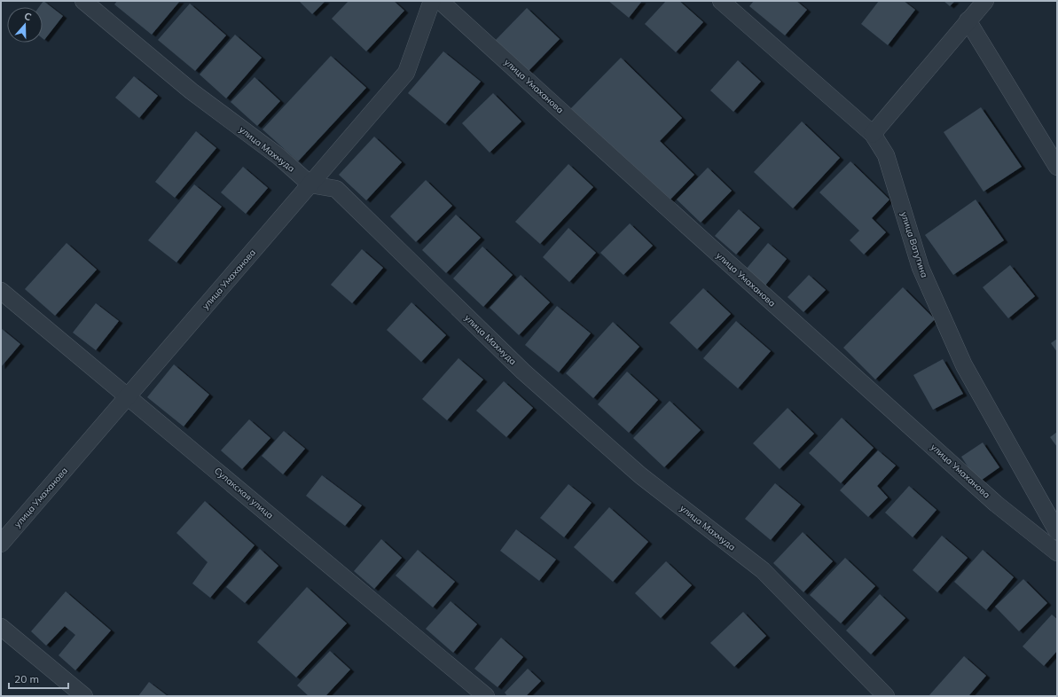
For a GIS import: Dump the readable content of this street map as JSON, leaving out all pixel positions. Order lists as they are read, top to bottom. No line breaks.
{"streets":{"street":["улица Умаханова","улица Махмуда","улица Ватутина","Сулакская улица"]},"crossings":[["улица Умаханова","улица Махмуда"],["улица Умаханова","Сулакская улица"]],"scale_bar":"20 m","north":"top"}
